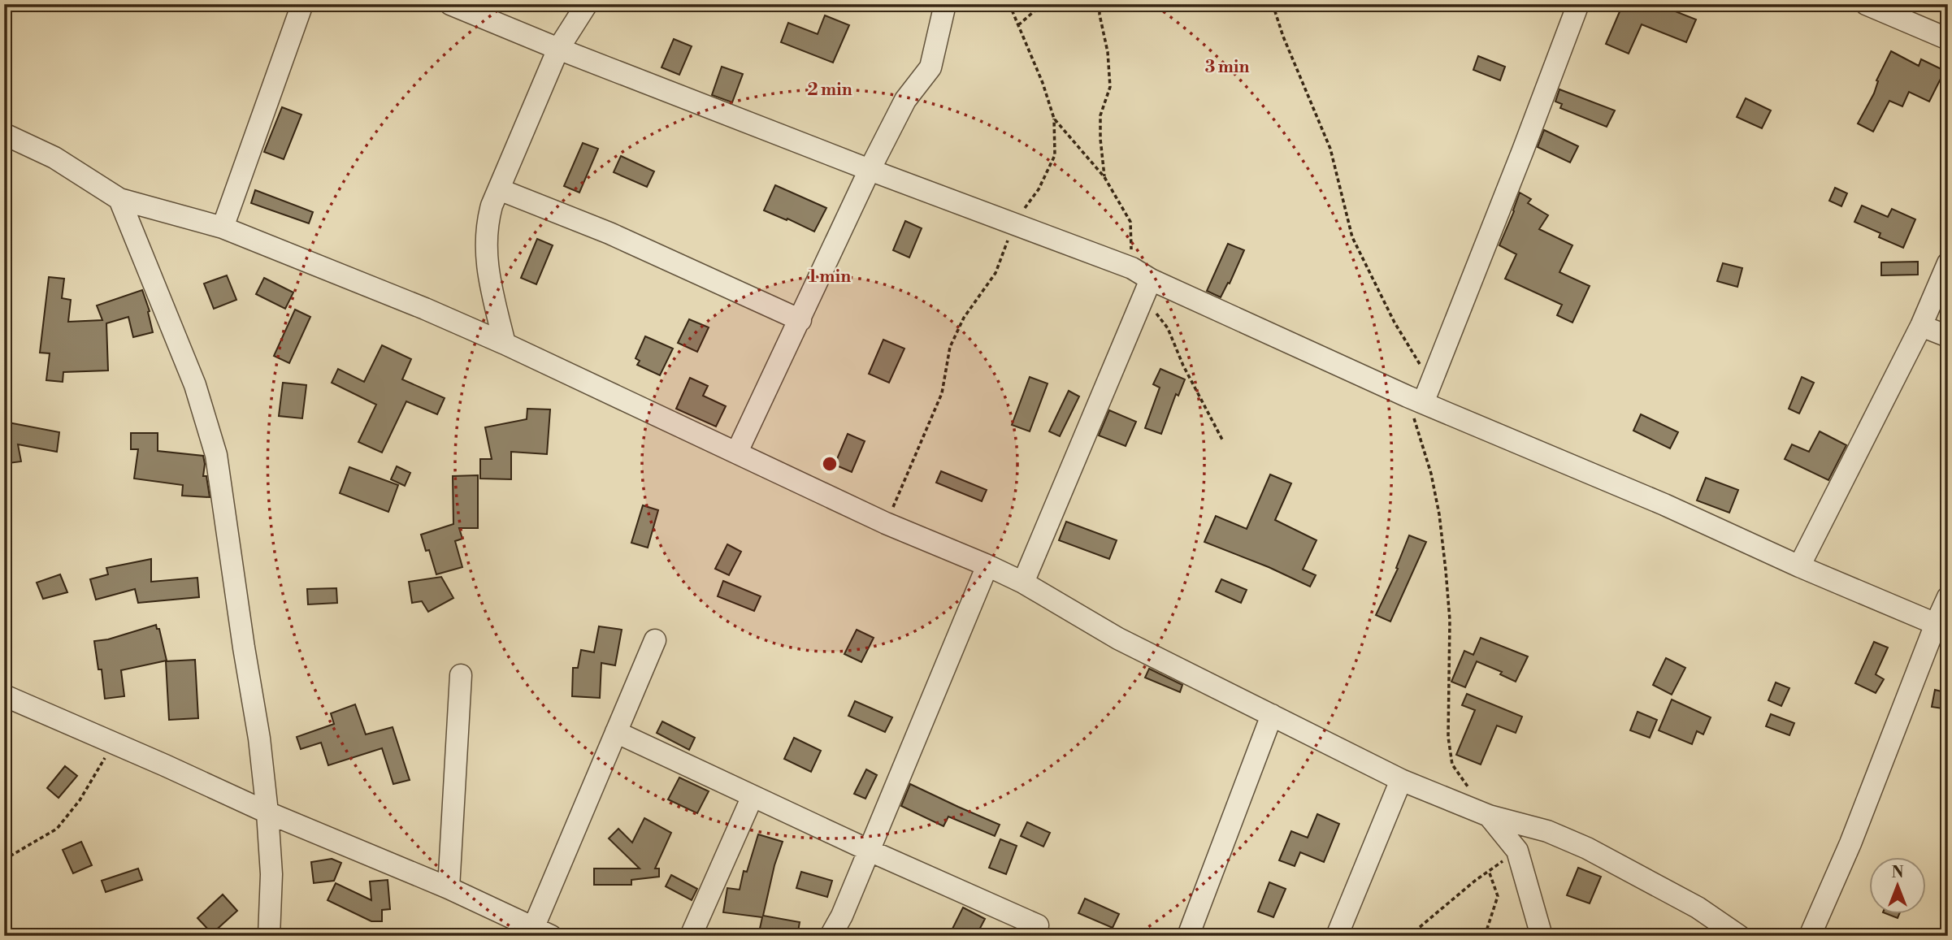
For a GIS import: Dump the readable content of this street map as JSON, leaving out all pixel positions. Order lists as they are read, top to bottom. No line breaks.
{"north":"top","rings":["3 min","2 min","1 min"]}
